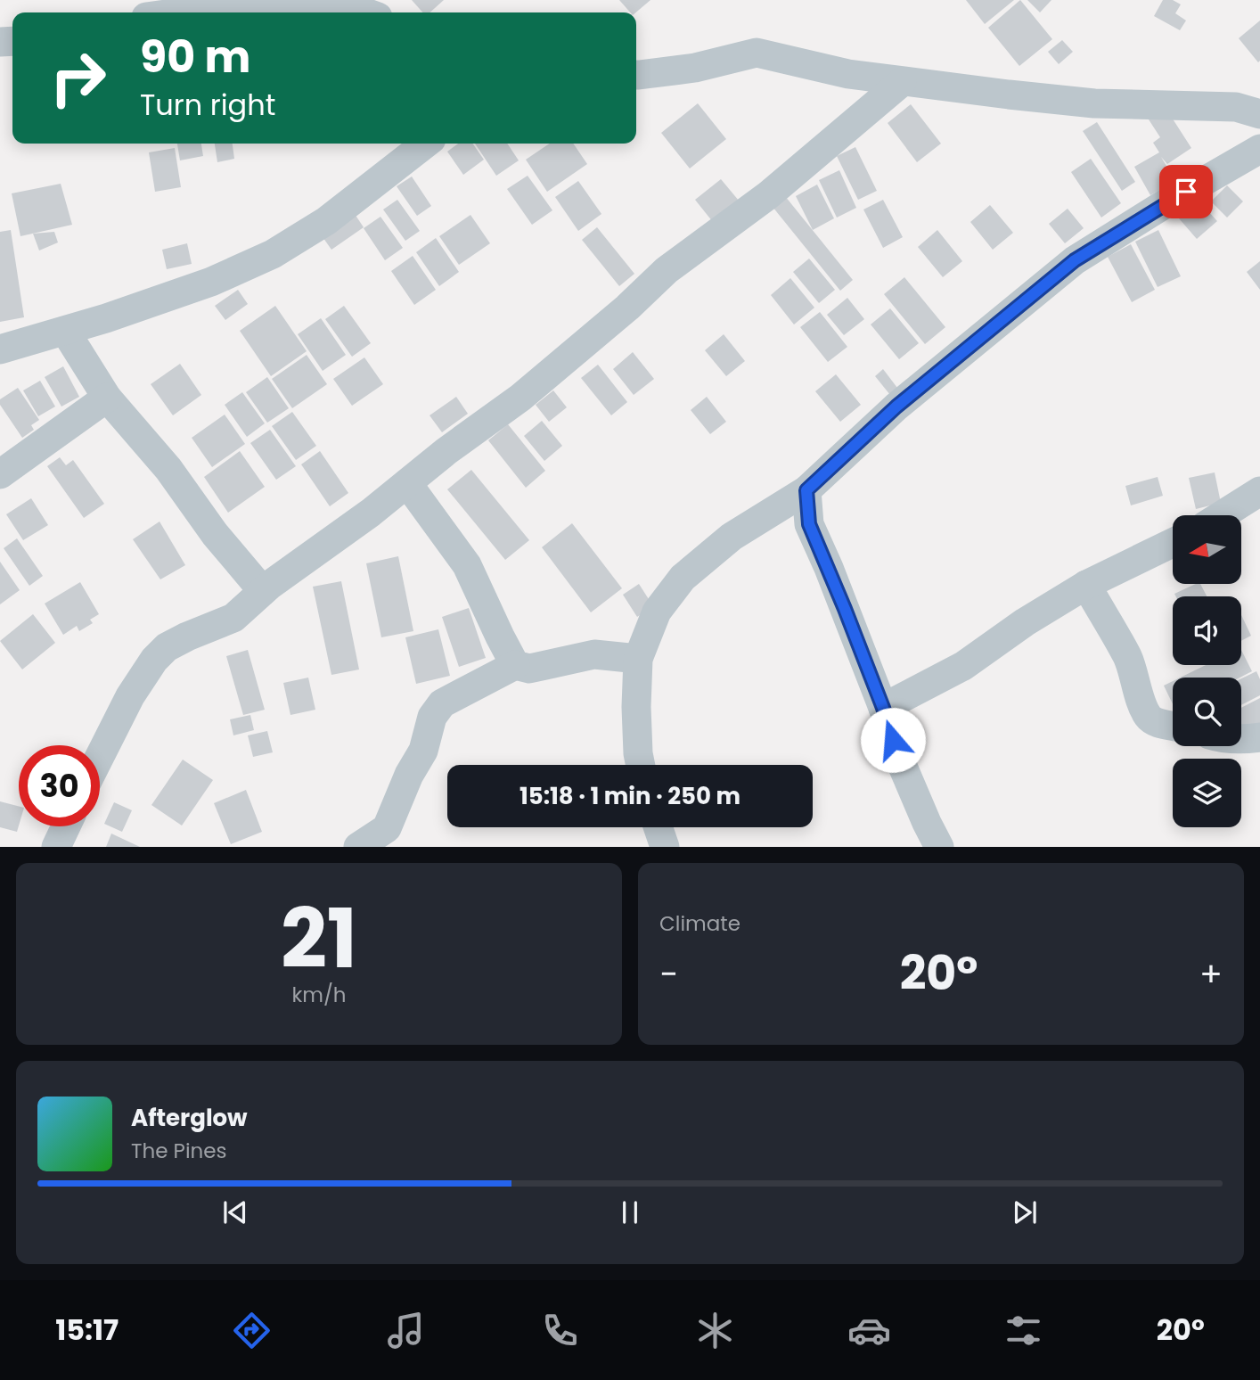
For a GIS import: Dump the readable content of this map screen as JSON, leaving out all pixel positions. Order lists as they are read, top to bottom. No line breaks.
{"north":"left","page":{"turn":["90 m","Turn right"],"limit":"30","trip":"15:18 · 1 min · 250 m","tile":[["21","km/h"],"Climate"],"heat":["−","20°","+"],"song":["Afterglow","The Pines"],"tabs":["15:17","20°"]}}
